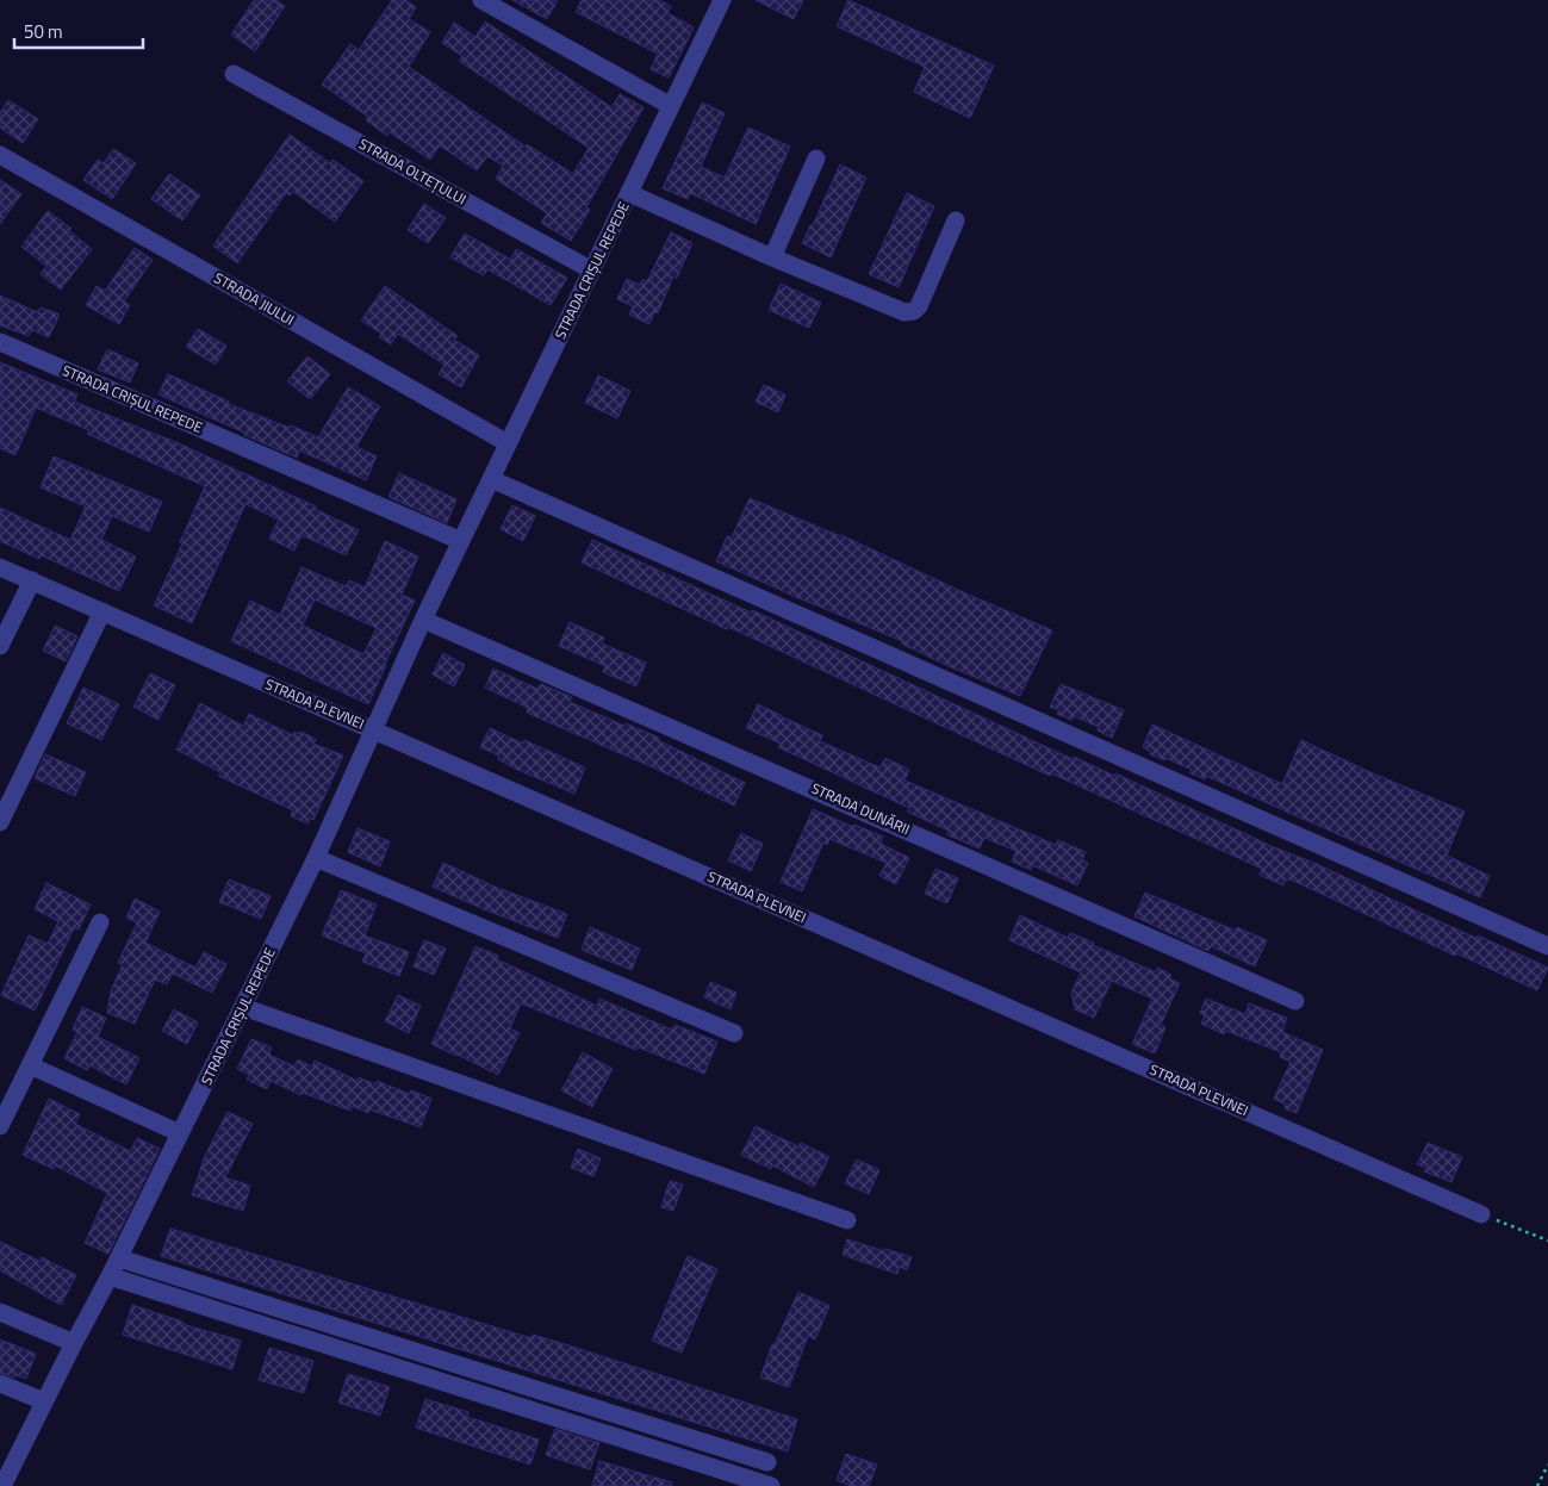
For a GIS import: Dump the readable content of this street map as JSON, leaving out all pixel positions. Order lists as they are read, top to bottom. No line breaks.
{"streets":{"street":["STRADA OLTEȚULUI","STRADA CRIȘUL REPEDE","STRADA JIULUI","STRADA PLEVNEI","STRADA DUNĂRII"]},"crossings":[["STRADA OLTEȚULUI","STRADA CRIȘUL REPEDE"],["STRADA CRIȘUL REPEDE","STRADA JIULUI"],["STRADA CRIȘUL REPEDE","STRADA PLEVNEI"],["STRADA CRIȘUL REPEDE","STRADA DUNĂRII"]],"scale_bar":"50 m"}
